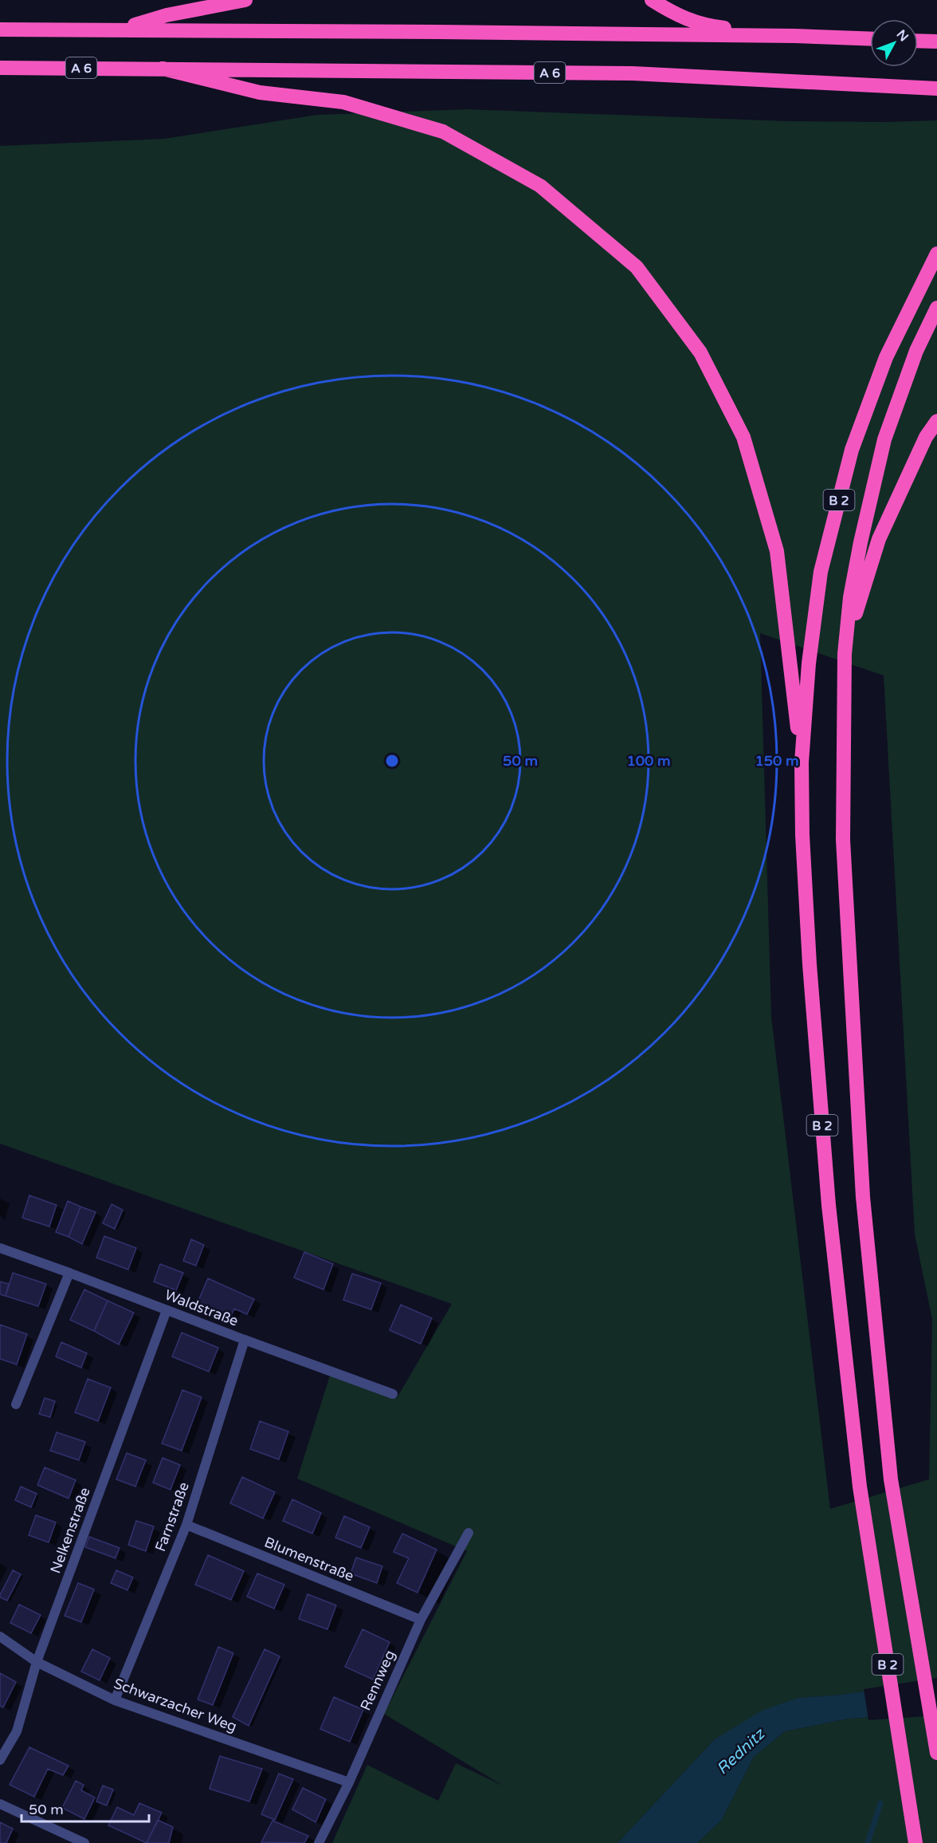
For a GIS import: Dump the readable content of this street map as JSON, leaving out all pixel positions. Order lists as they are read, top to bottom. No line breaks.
{"streets":{"highway":["A 6","B 2"],"street":["Waldstraße","Farnstraße","Nelkenstraße","Blumenstraße","Rennweg","Schwarzacher Weg"]},"crossings":[["Waldstraße","Farnstraße"],["Waldstraße","Nelkenstraße"],["Farnstraße","Blumenstraße"],["Farnstraße","Schwarzacher Weg"],["Nelkenstraße","Schwarzacher Weg"],["Blumenstraße","Rennweg"],["Rennweg","Schwarzacher Weg"]],"water":["Rednitz"],"scale_bar":"50 m","north":"top right","rings":["50 m","100 m","150 m"]}
